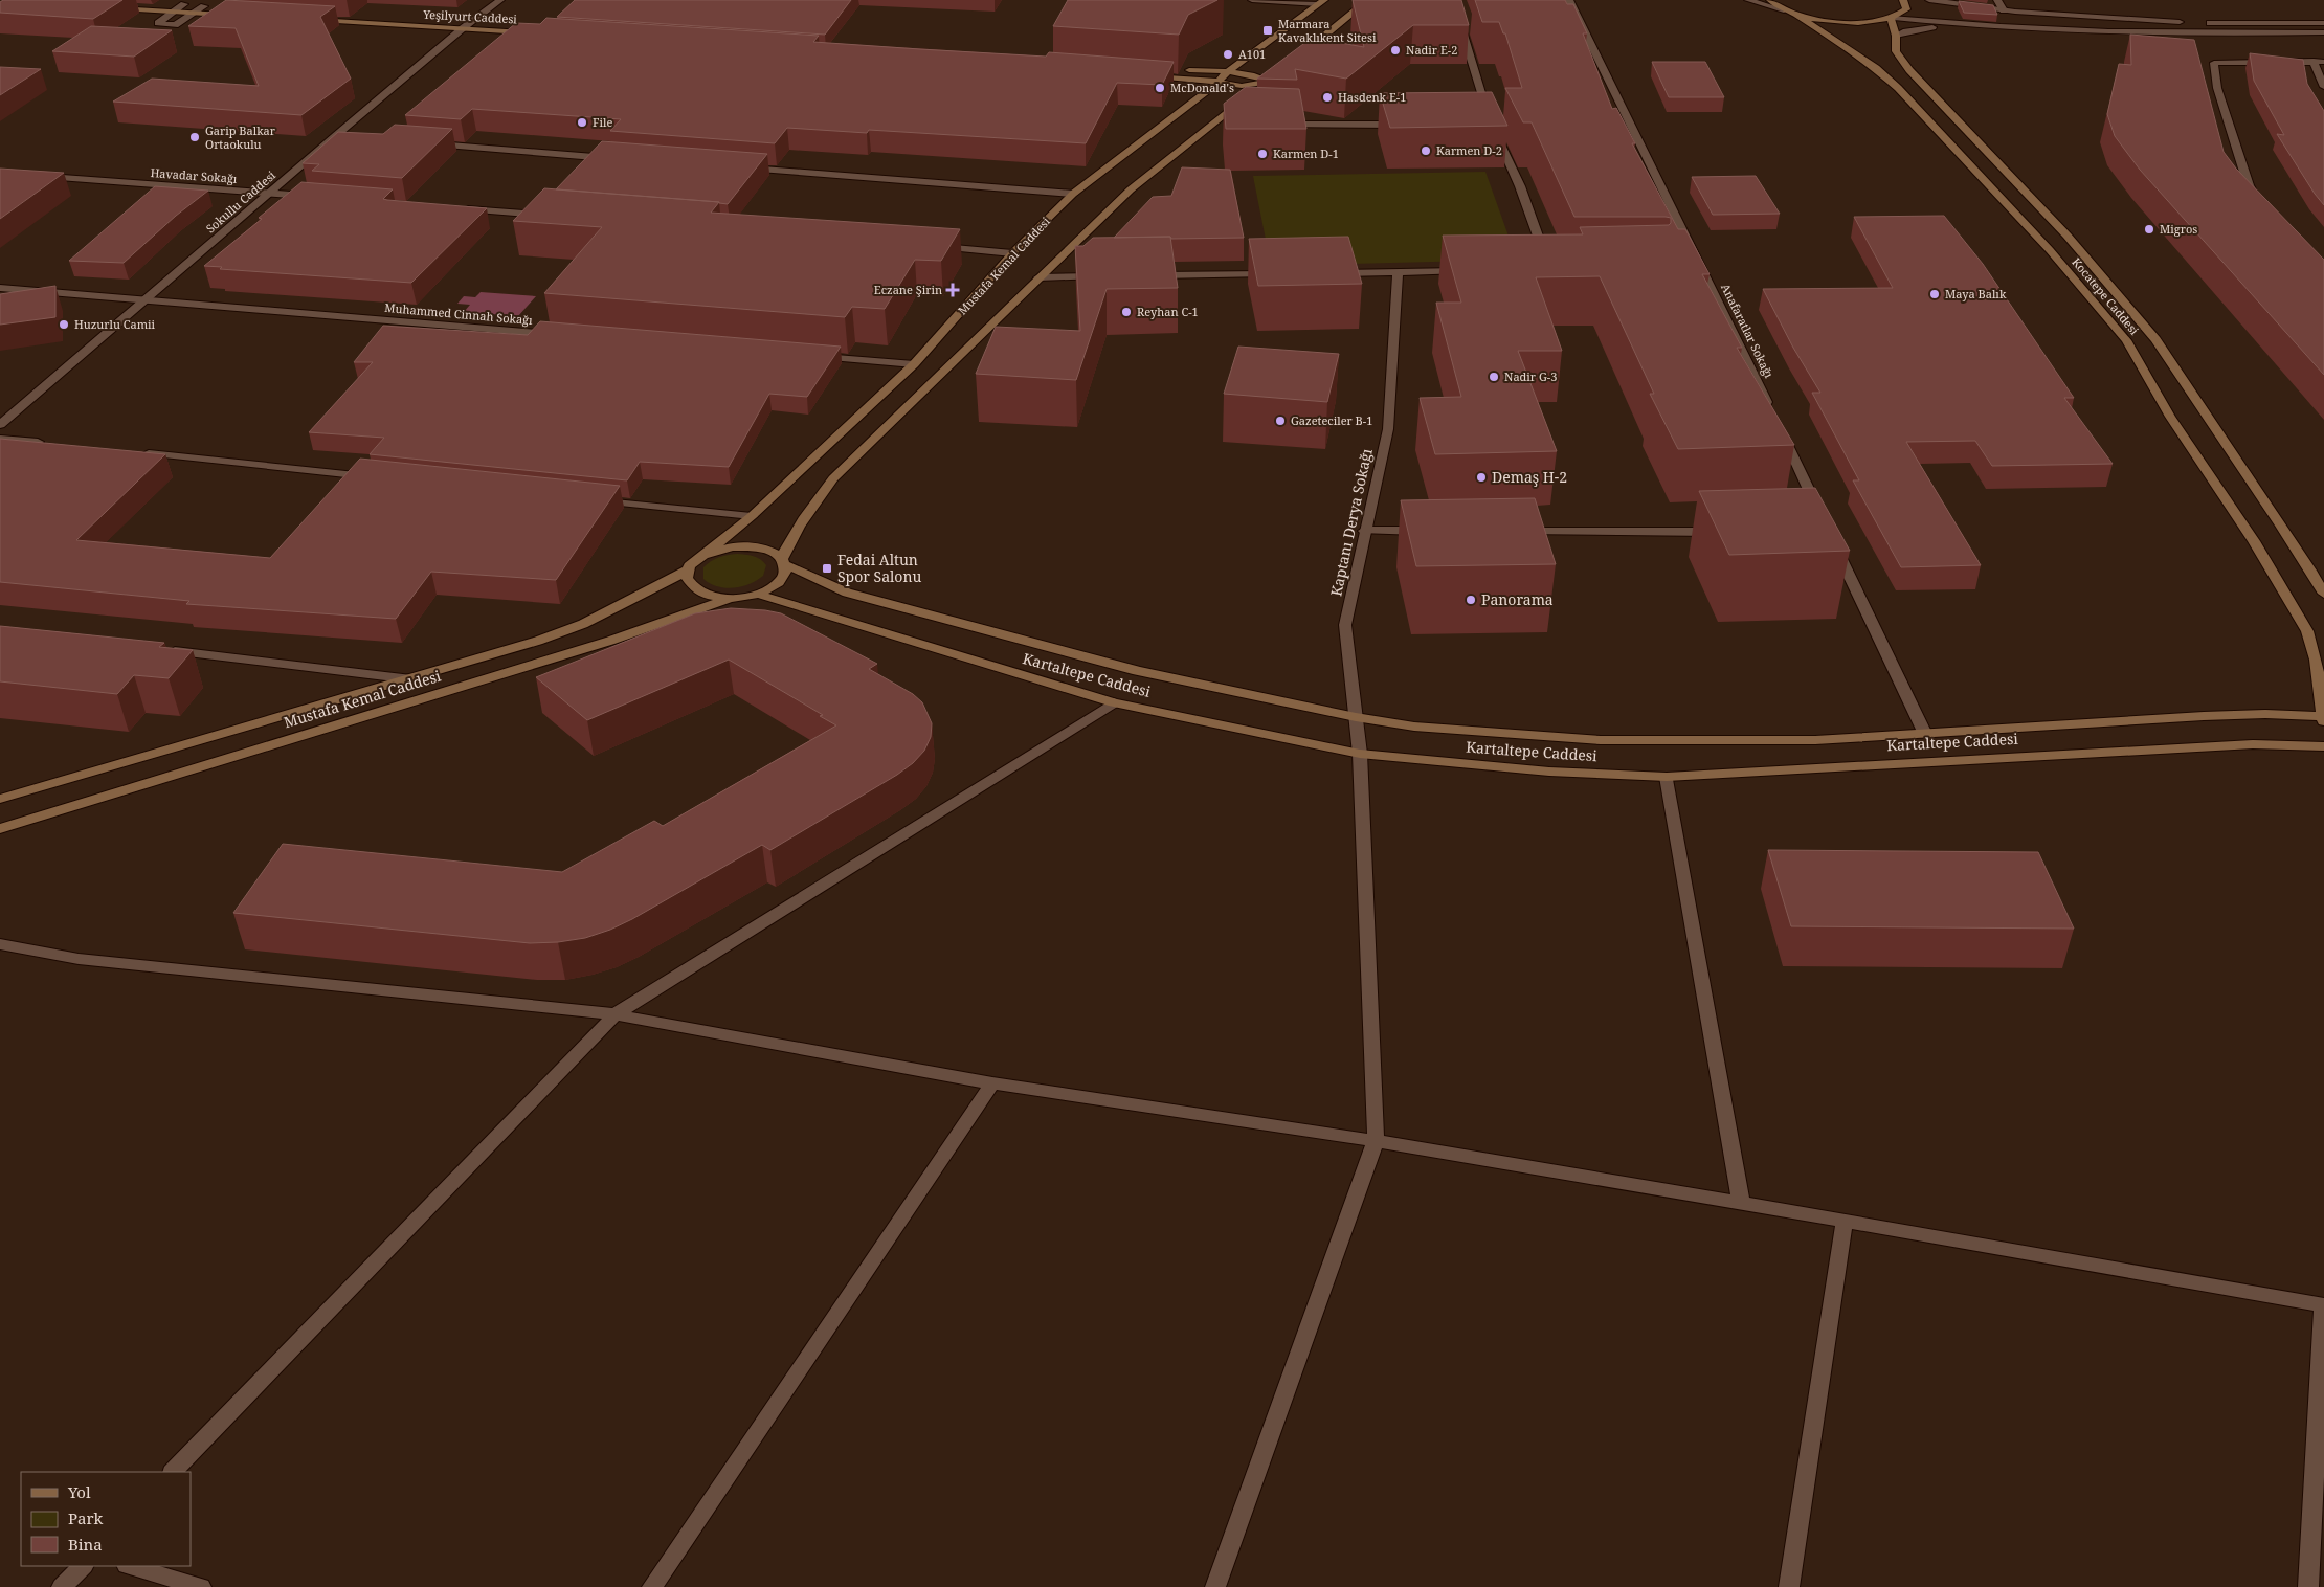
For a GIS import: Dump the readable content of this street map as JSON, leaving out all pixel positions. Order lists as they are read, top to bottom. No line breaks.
{"streets":{"main road":["Yeşilyurt Caddesi","Mustafa Kemal Caddesi","Kocatepe Caddesi","Kartaltepe Caddesi"],"street":["Havadar Sokağı","Sokullu Caddesi","Muhammed Cinnah Sokağı","Anafaratlar Sokağı","Kaptanı Derya Sokağı"]},"crossings":[["Yeşilyurt Caddesi","Sokullu Caddesi"],["Havadar Sokağı","Sokullu Caddesi"],["Sokullu Caddesi","Muhammed Cinnah Sokağı"],["Kocatepe Caddesi","Kartaltepe Caddesi"],["Kaptanı Derya Sokağı","Kartaltepe Caddesi"]],"places":{"transit":["Marmara Kavaklıkent Sitesi","Fedai Altun Spor Salonu"],"other":["Nadir E-2","A101","McDonald's","Hasdenk E-1","File","Garip Balkar Ortaokulu","Karmen D-2","Karmen D-1","Migros","Maya Balık","Reyhan C-1","Huzurlu Camii","Nadir G-3","Gazeteciler B-1","Demaş H-2","Panorama"],"health":["Eczane Şirin"]},"legend":["Yol","Park","Bina"]}
